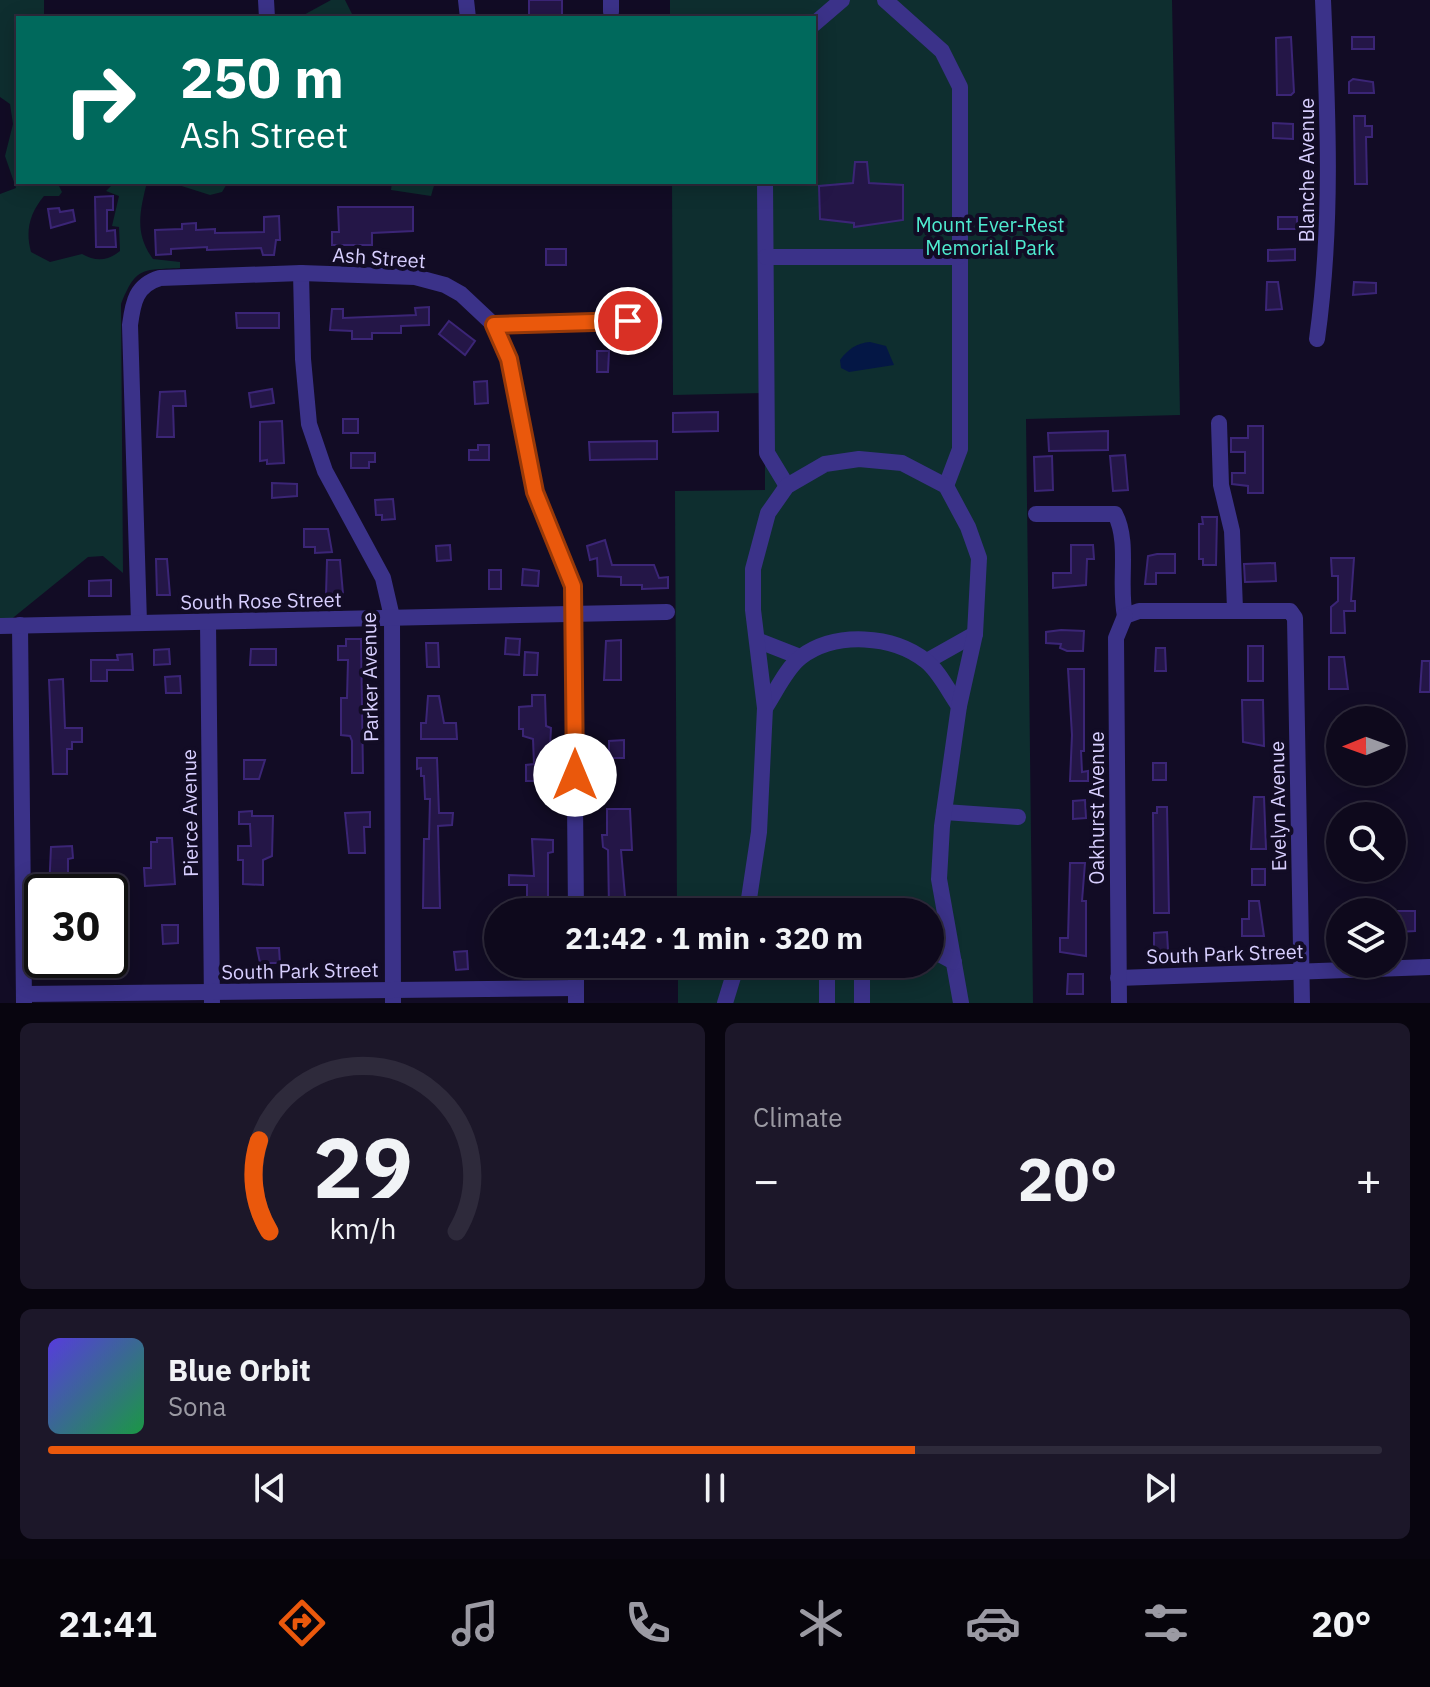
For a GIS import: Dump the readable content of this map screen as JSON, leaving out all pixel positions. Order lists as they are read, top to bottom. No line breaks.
{"streets":{"street":["Blanche Avenue","Ash Street","South Rose Street","Parker Avenue","Evelyn Avenue","Oakhurst Avenue","Pierce Avenue","South Park Street"]},"crossings":[["Ash Street","South Rose Street"],["Ash Street","Parker Avenue"],["South Rose Street","Parker Avenue"],["South Rose Street","Pierce Avenue"],["Parker Avenue","South Park Street"],["Evelyn Avenue","South Park Street"],["Oakhurst Avenue","South Park Street"],["Pierce Avenue","South Park Street"]],"parks":["Mount Ever-Rest Memorial Park"],"north":"left","page":{"turn":["250 m","Ash Street"],"limit":"30","trip":"21:42 · 1 min · 320 m","tile":"Climate","heat":["−","20°","+"],"song":["Blue Orbit","Sona"],"tabs":["21:41","20°"],"gauge":["29","km/h"]}}
